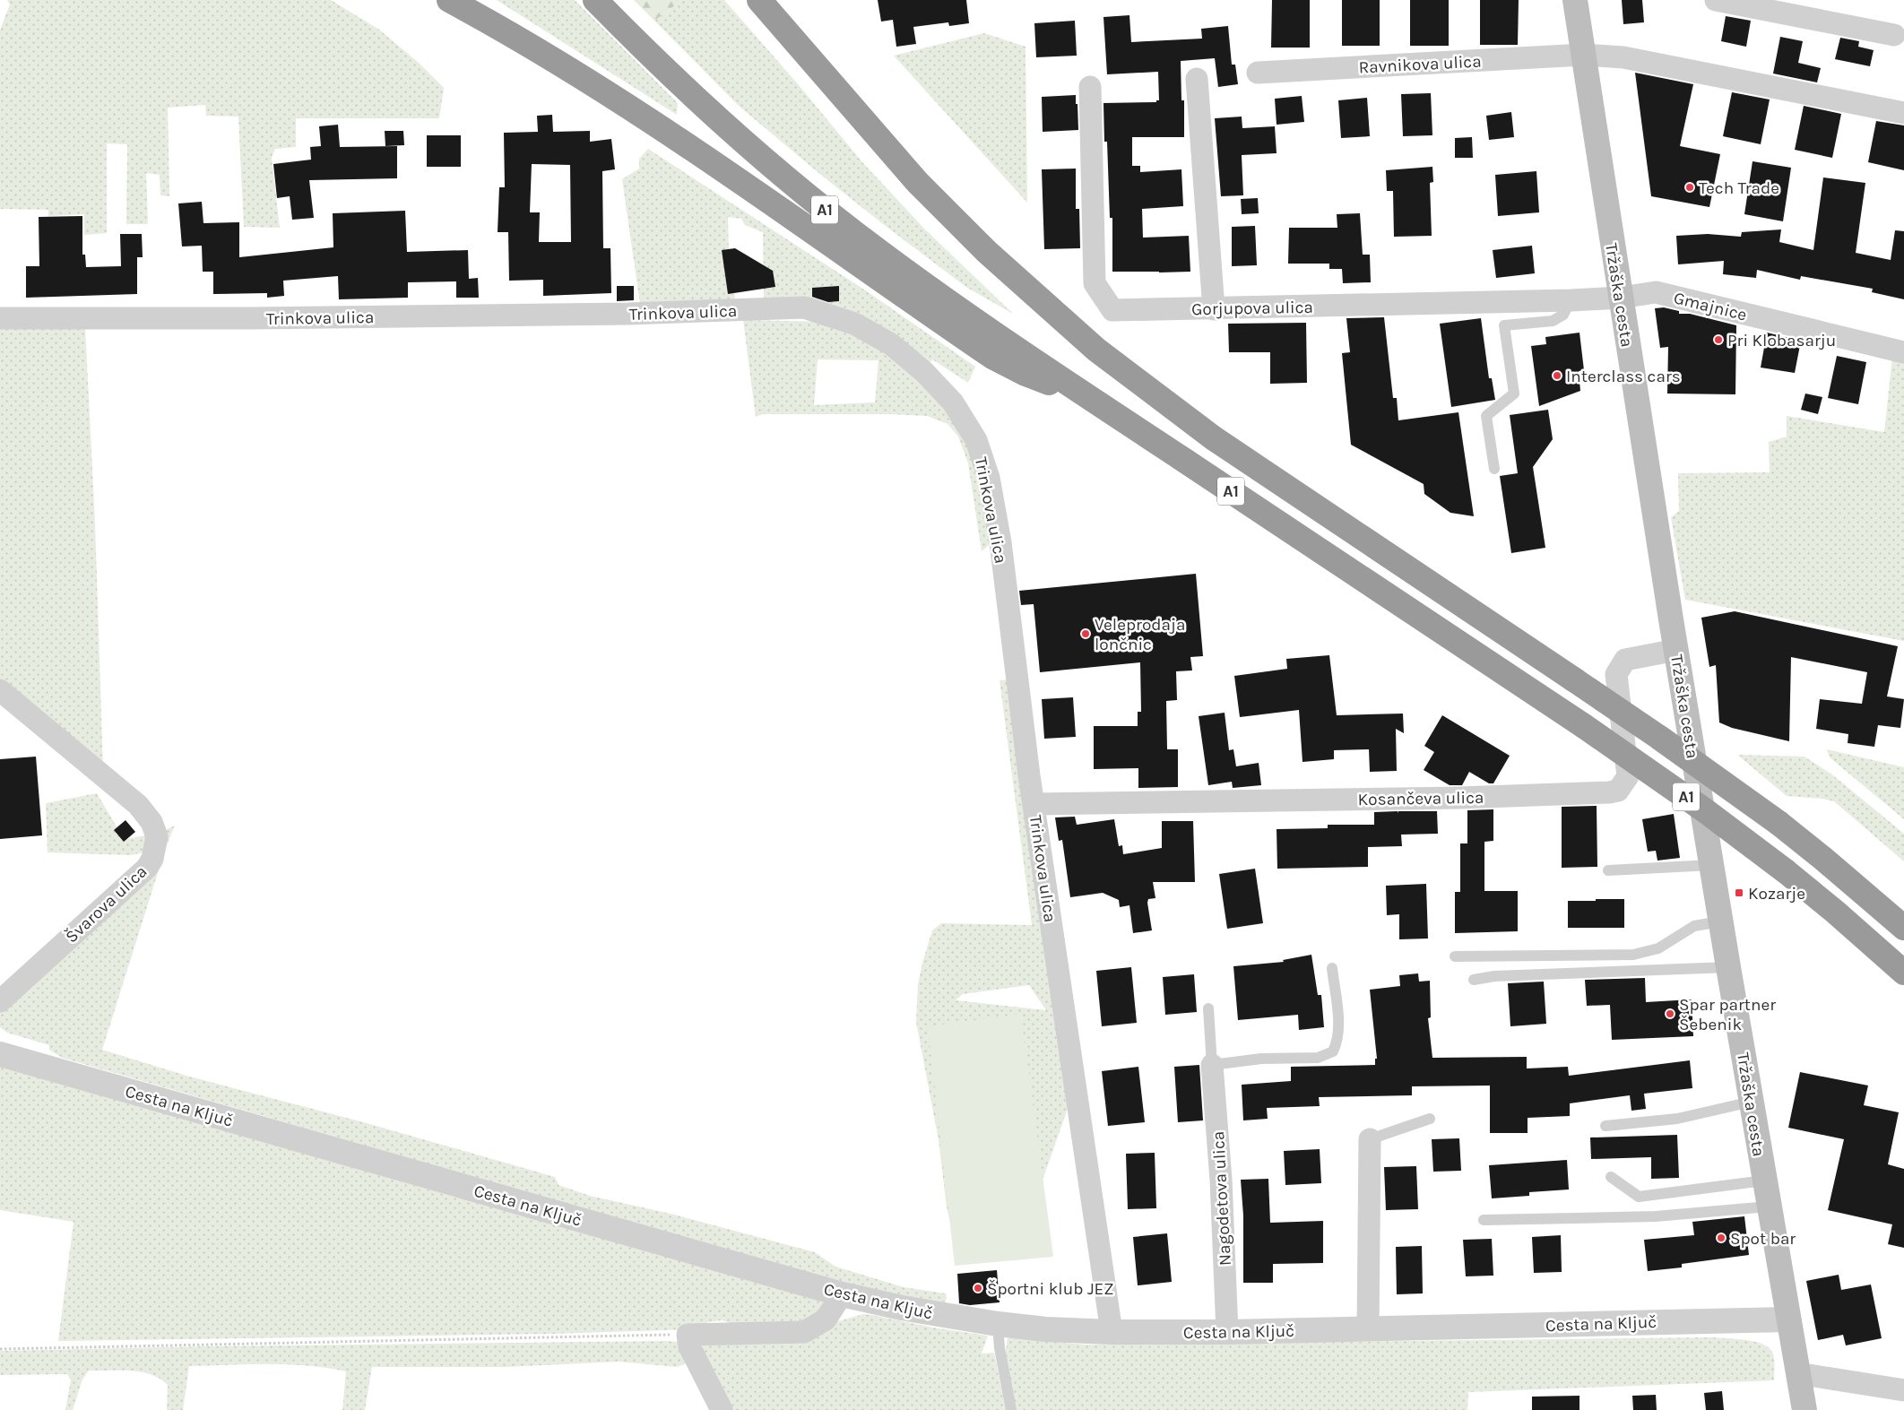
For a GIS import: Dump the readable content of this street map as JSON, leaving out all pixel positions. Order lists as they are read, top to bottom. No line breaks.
{"streets":{"highway":["A1"],"main road":["Tržaška cesta"],"street":["Ravnikova ulica","Gmajnice","Gorjupova ulica","Trinkova ulica","Kosančeva ulica","Švarova ulica","Cesta na Ključ","Nagodetova ulica"]},"crossings":[["Ravnikova ulica","Tržaška cesta"],["Tržaška cesta","Gmajnice"],["Tržaška cesta","Gorjupova ulica"],["Tržaška cesta","Kosančeva ulica"],["Tržaška cesta","Cesta na Ključ"],["Gmajnice","Gorjupova ulica"],["Trinkova ulica","Kosančeva ulica"],["Trinkova ulica","Cesta na Ključ"],["Cesta na Ključ","Nagodetova ulica"]],"places":{"other":["Tech Trade","Pri Klobasarju","Interclass cars","Veleprodaja lončnic","Spar partner Šebenik","Spot bar","Športni klub JEZ"],"transit":["Kozarje"]}}
